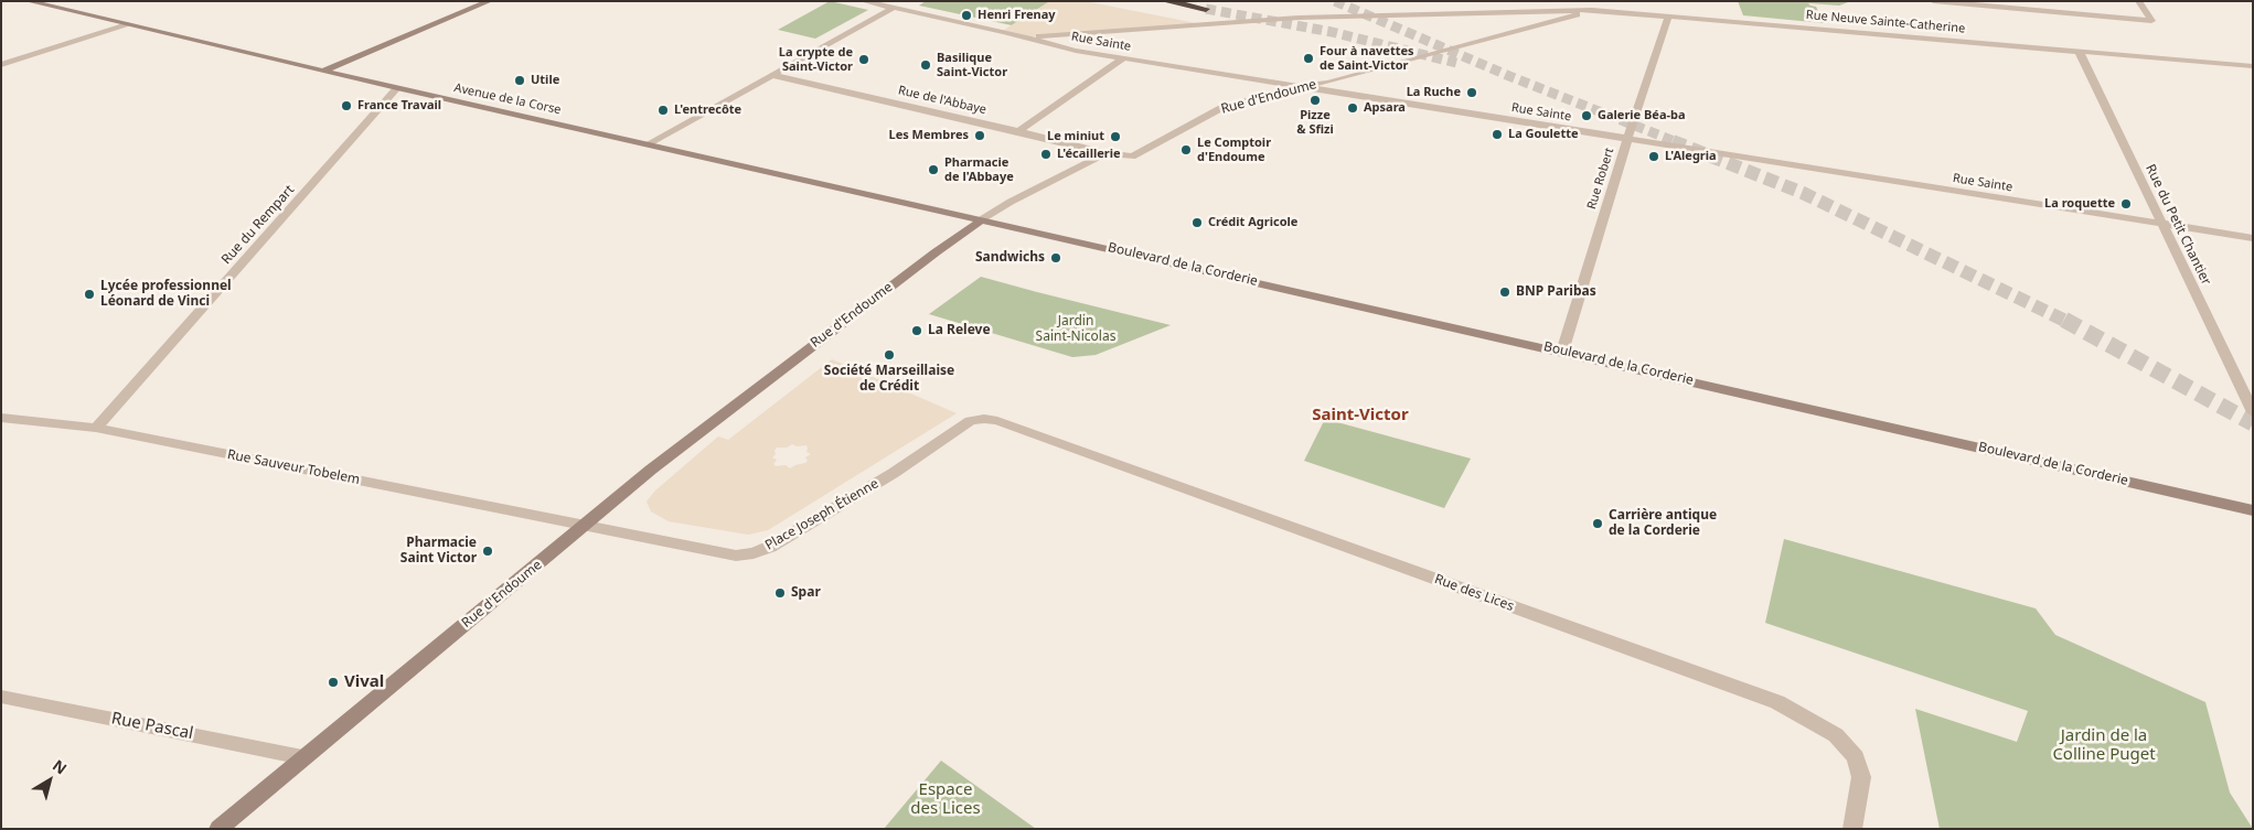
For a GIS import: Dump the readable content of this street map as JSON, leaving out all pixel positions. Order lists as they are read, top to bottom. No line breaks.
{"streets":{"main road":["Rue d'Endoume","Avenue de la Corse","Boulevard de la Corderie"],"street":["Rue Neuve Sainte-Catherine","Rue Sainte","Rue de l'Abbaye","Rue Robert","Rue du Rempart","Rue du Petit Chantier","Rue Sauveur Tobelem","Place Joseph Étienne","Rue des Lices","Rue Pascal"]},"crossings":[["Rue Neuve Sainte-Catherine","Rue Sainte"],["Rue Neuve Sainte-Catherine","Rue d'Endoume"],["Rue Neuve Sainte-Catherine","Rue Robert"],["Rue Neuve Sainte-Catherine","Rue du Petit Chantier"],["Rue Sainte","Rue d'Endoume"],["Rue Sainte","Rue Robert"],["Rue Sainte","Rue du Petit Chantier"],["Rue d'Endoume","Avenue de la Corse"],["Rue d'Endoume","Rue de l'Abbaye"],["Rue d'Endoume","Boulevard de la Corderie"],["Rue d'Endoume","Rue Sauveur Tobelem"],["Rue d'Endoume","Place Joseph Étienne"],["Rue d'Endoume","Rue Pascal"],["Avenue de la Corse","Rue du Rempart"],["Avenue de la Corse","Boulevard de la Corderie"],["Rue Robert","Boulevard de la Corderie"],["Rue du Rempart","Rue Sauveur Tobelem"],["Rue Sauveur Tobelem","Place Joseph Étienne"],["Place Joseph Étienne","Rue des Lices"]],"districts":["Saint-Victor"],"parks":["Jardin Saint-Nicolas","Jardin de la Colline Puget","Espace des Lices"],"places":["Henri Frenay","Four à navettes de Saint-Victor","La crypte de Saint-Victor","Basilique Saint-Victor","Utile","La Ruche","Pizze & Sfizi","France Travail","Apsara","L'entrecôte","Galerie Béa-ba","La Goulette","Les Membres","Le miniut","Le Comptoir d'Endoume","L'écaillerie","L'Alegria","Pharmacie de l'Abbaye","La roquette","Crédit Agricole","Sandwichs","BNP Paribas","Lycée professionnel Léonard de Vinci","La Releve","Société Marseillaise de Crédit","Carrière antique de la Corderie","Pharmacie Saint Victor","Spar","Vival"],"north":"top right"}
